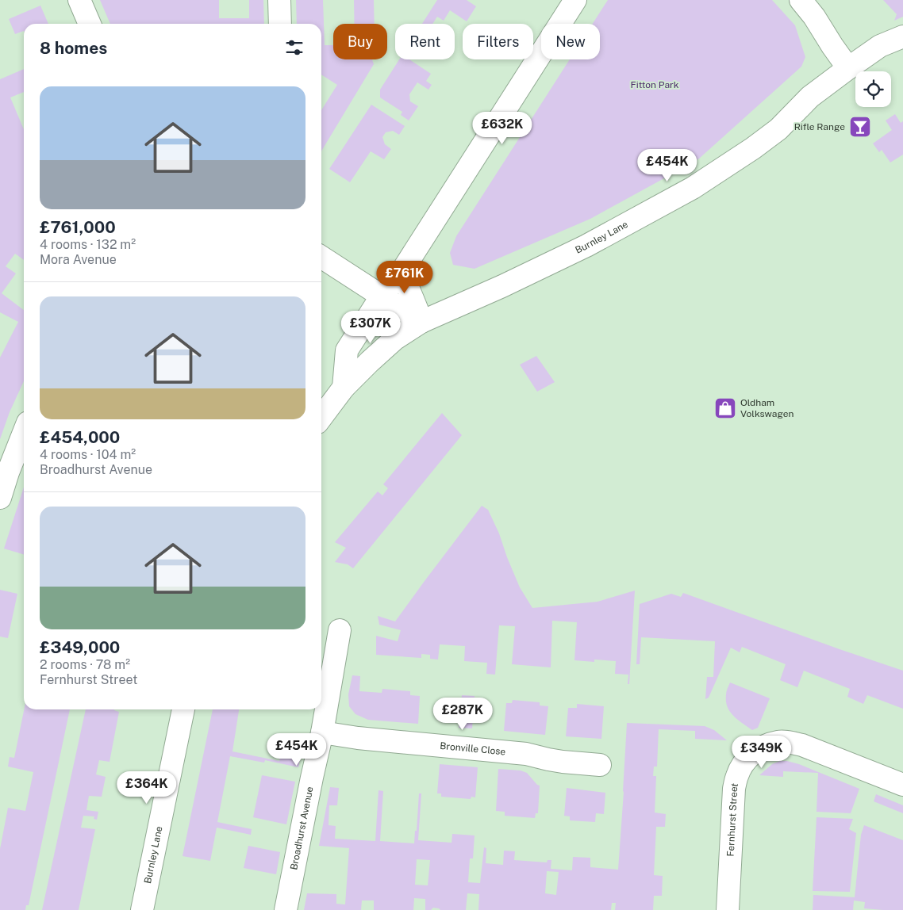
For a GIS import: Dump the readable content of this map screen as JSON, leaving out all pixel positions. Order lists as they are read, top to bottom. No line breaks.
{"streets":{"street":["Burnley Lane","Bronville Close","Fernhurst Street","Broadhurst Avenue"]},"crossings":[["Bronville Close","Broadhurst Avenue"]],"parks":["Fitton Park"],"places":{"bar":["Rifle Range"],"shop":["Oldham Volkswagen"]},"page":{"chip":["Buy","Rent","Filters","New"],"heading":"8 homes","list":[{"name":"£761,000","note":"4 rooms · 132 m² · Mora Avenue"},{"name":"£454,000","note":"4 rooms · 104 m² · Broadhurst Avenue"},{"name":"£349,000","note":"2 rooms · 78 m² · Fernhurst Street"}],"price":["£632K","£454K","£761K","£307K","£287K","£454K","£349K","£364K"]}}
